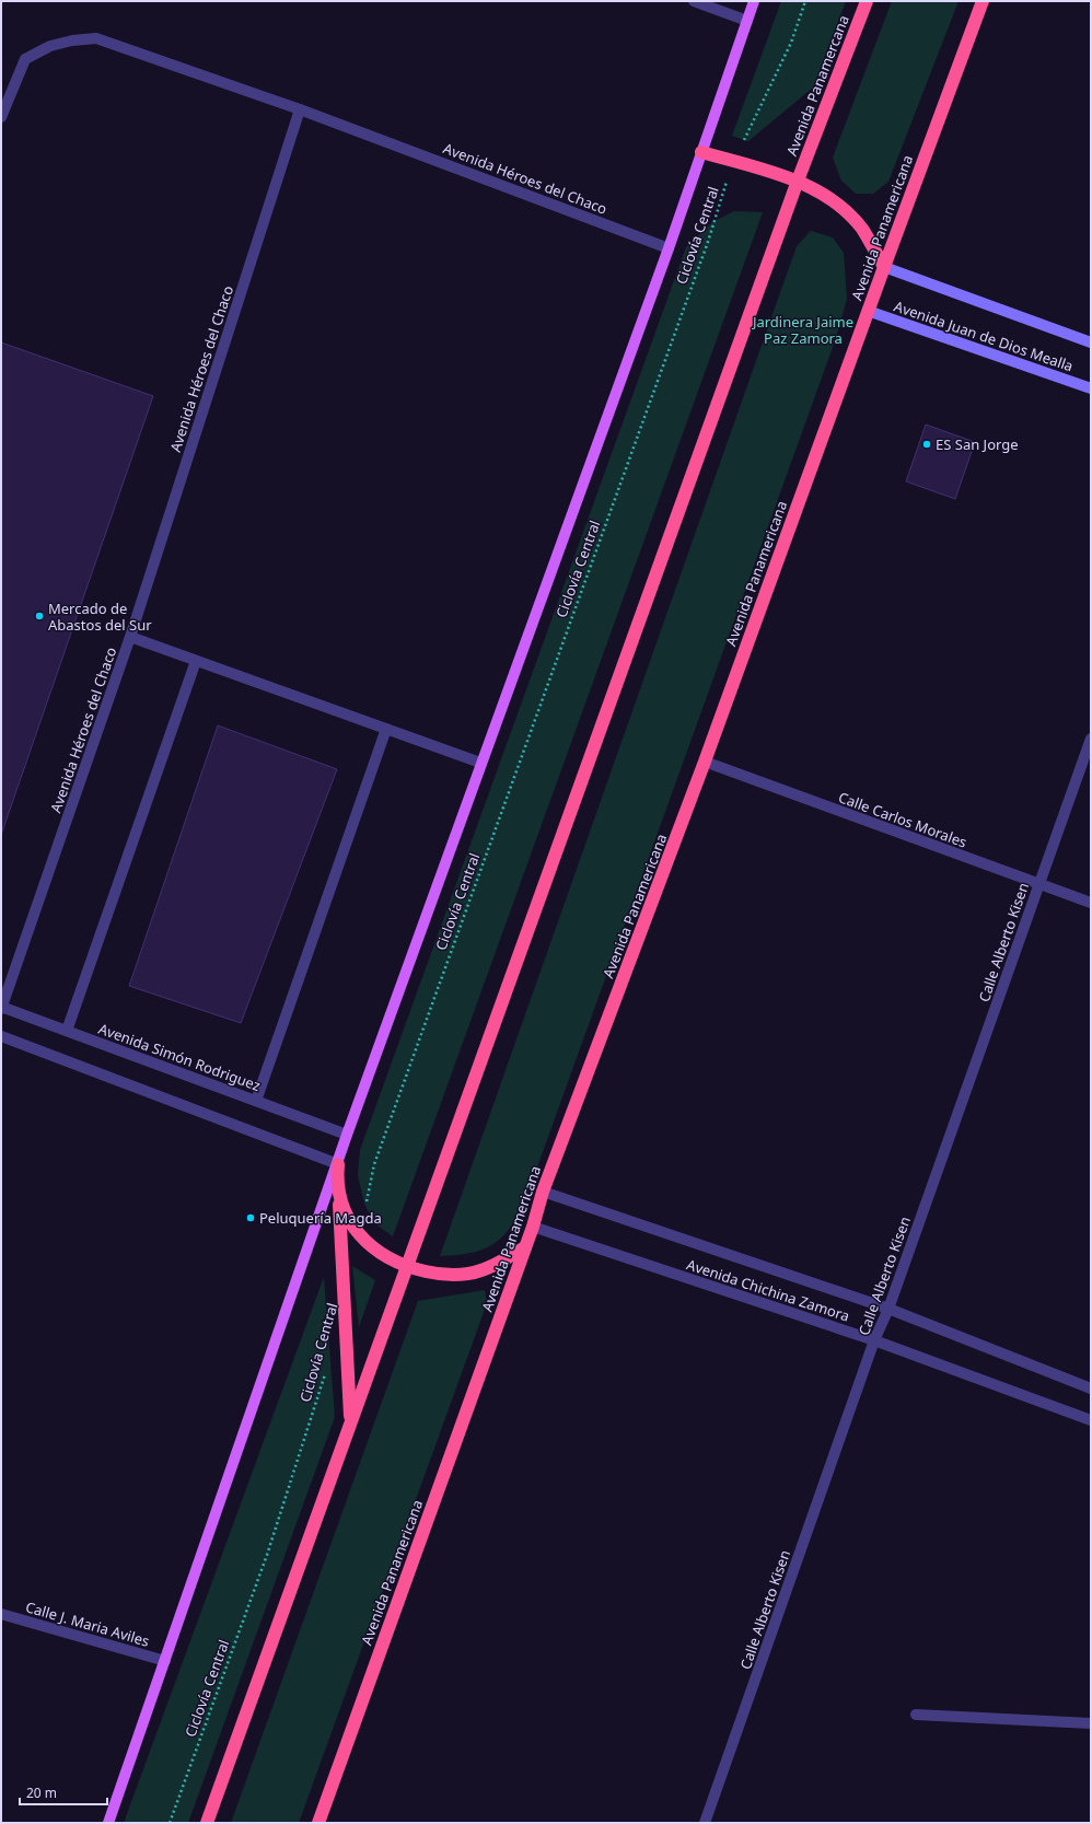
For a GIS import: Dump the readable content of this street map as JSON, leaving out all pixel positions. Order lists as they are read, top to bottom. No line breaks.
{"streets":{"highway":["Avenida Panamercana","Avenida Panamericana"],"main road":["Avenida Juan de Dios Mealla"],"street":["Avenida Héroes del Chaco","Calle Carlos Morales","Calle Alberto Kisen","Avenida Simón Rodriguez","Avenida Chichina Zamora","Calle J. Maria Aviles"],"path":["Ciclovía Central"]},"crossings":[["Avenida Héroes del Chaco","Avenida Simón Rodriguez"],["Avenida Panamericana","Avenida Juan de Dios Mealla"],["Avenida Panamericana","Calle Carlos Morales"],["Avenida Panamericana","Avenida Chichina Zamora"],["Calle Carlos Morales","Calle Alberto Kisen"],["Calle Alberto Kisen","Avenida Chichina Zamora"]],"parks":["Jardinera Jaime Paz Zamora"],"places":["ES San Jorge","Mercado de Abastos del Sur","Peluquería Magda"],"scale_bar":"20 m"}
